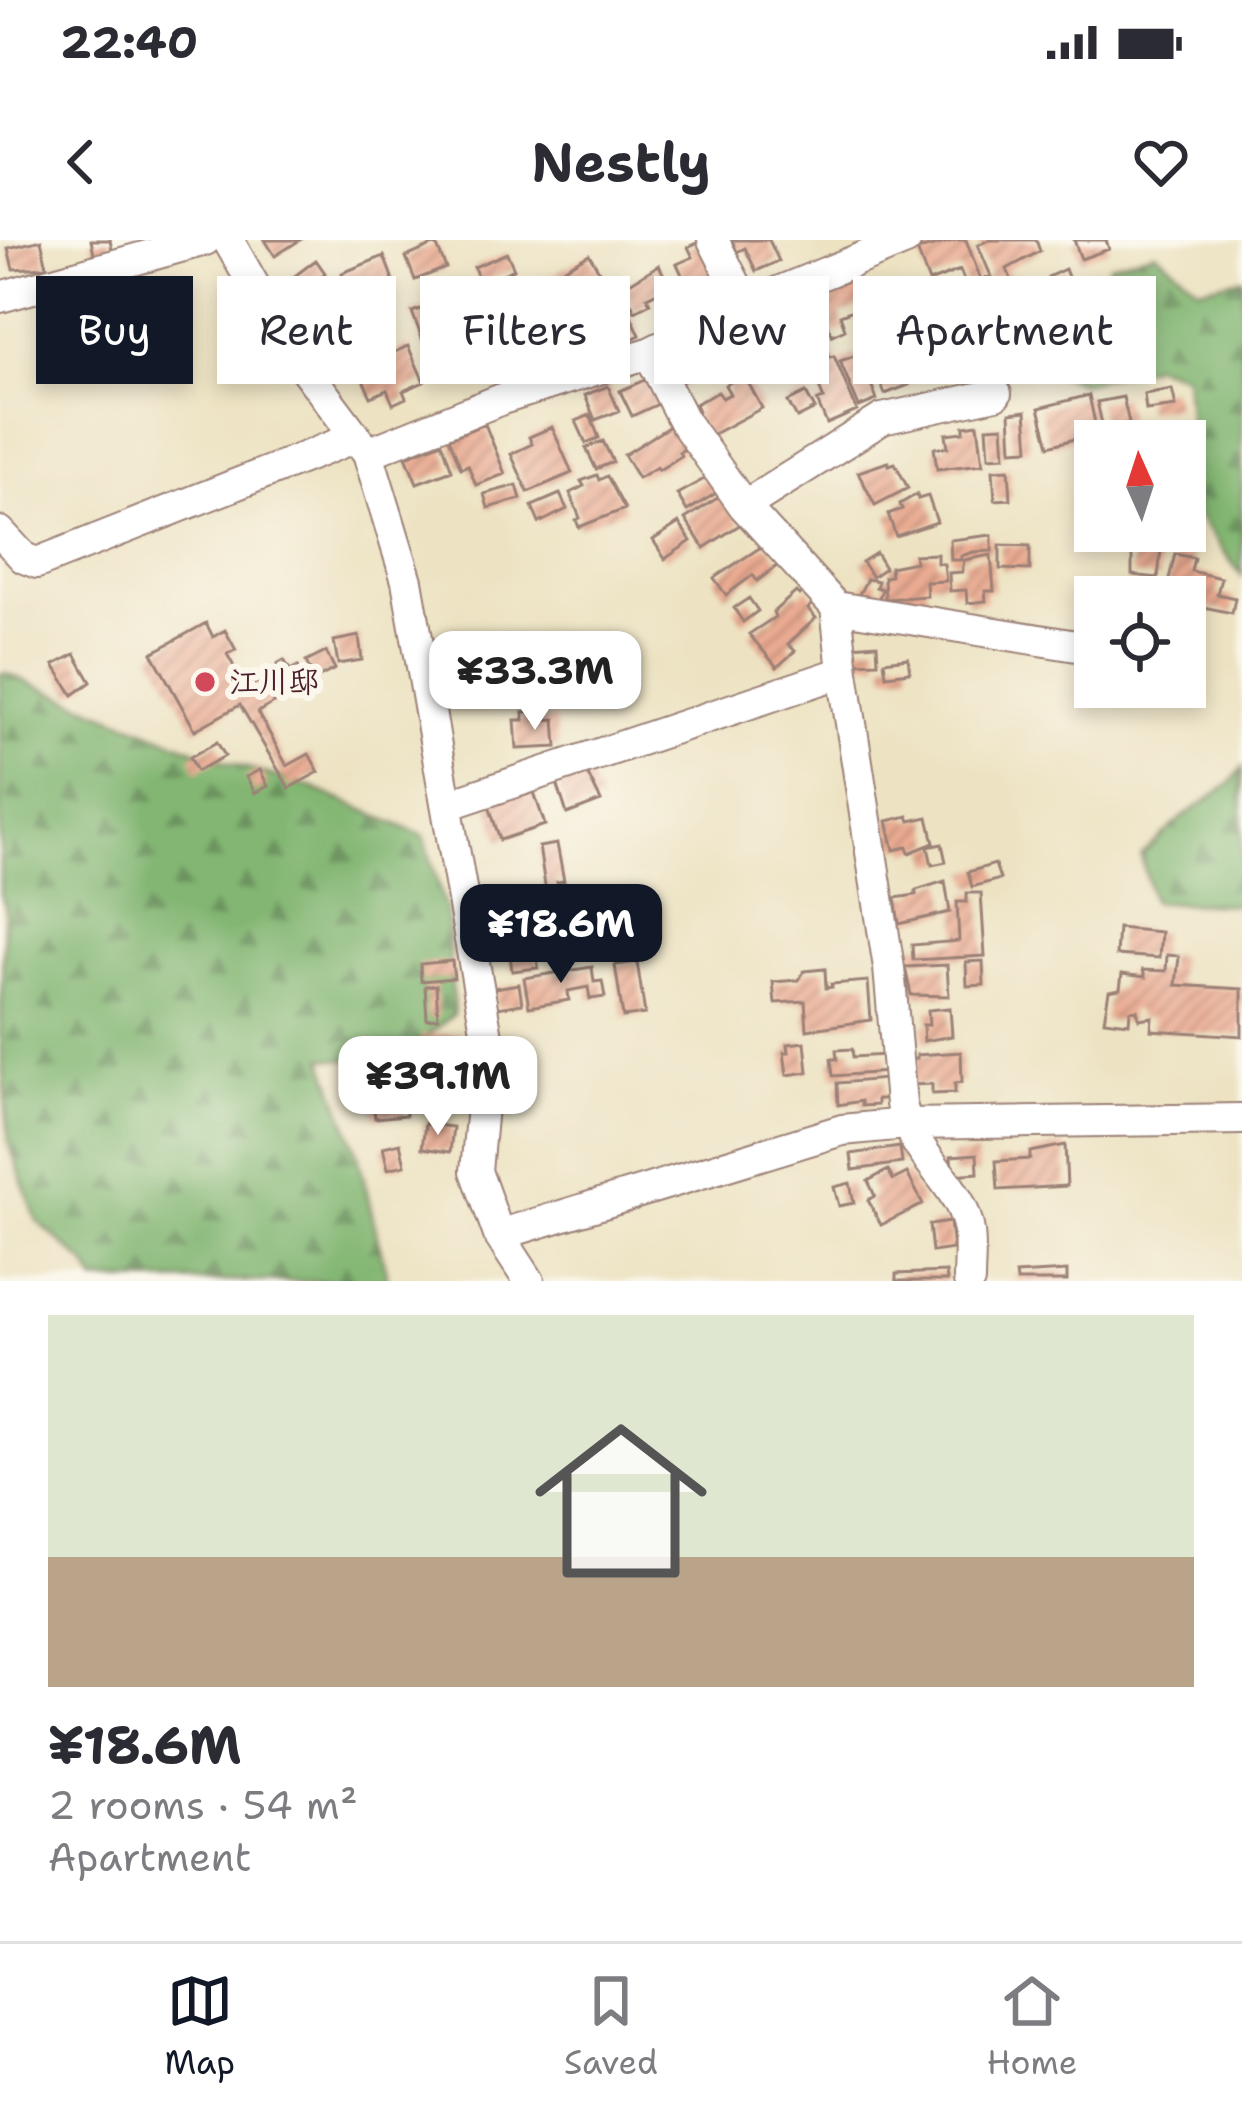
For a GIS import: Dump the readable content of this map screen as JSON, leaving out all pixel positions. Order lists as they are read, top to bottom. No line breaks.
{"places":["江川邸"],"north":"top","page":{"status":"22:40","header":"Nestly","chip":["Buy","Rent","Filters","New","Apartment"],"price":["¥33.3M","¥18.6M","¥39.1M"],"list":[{"name":"¥18.6M","note":"2 rooms · 54 m² · Apartment"}],"tabs":["Map","Saved","Home"]}}
